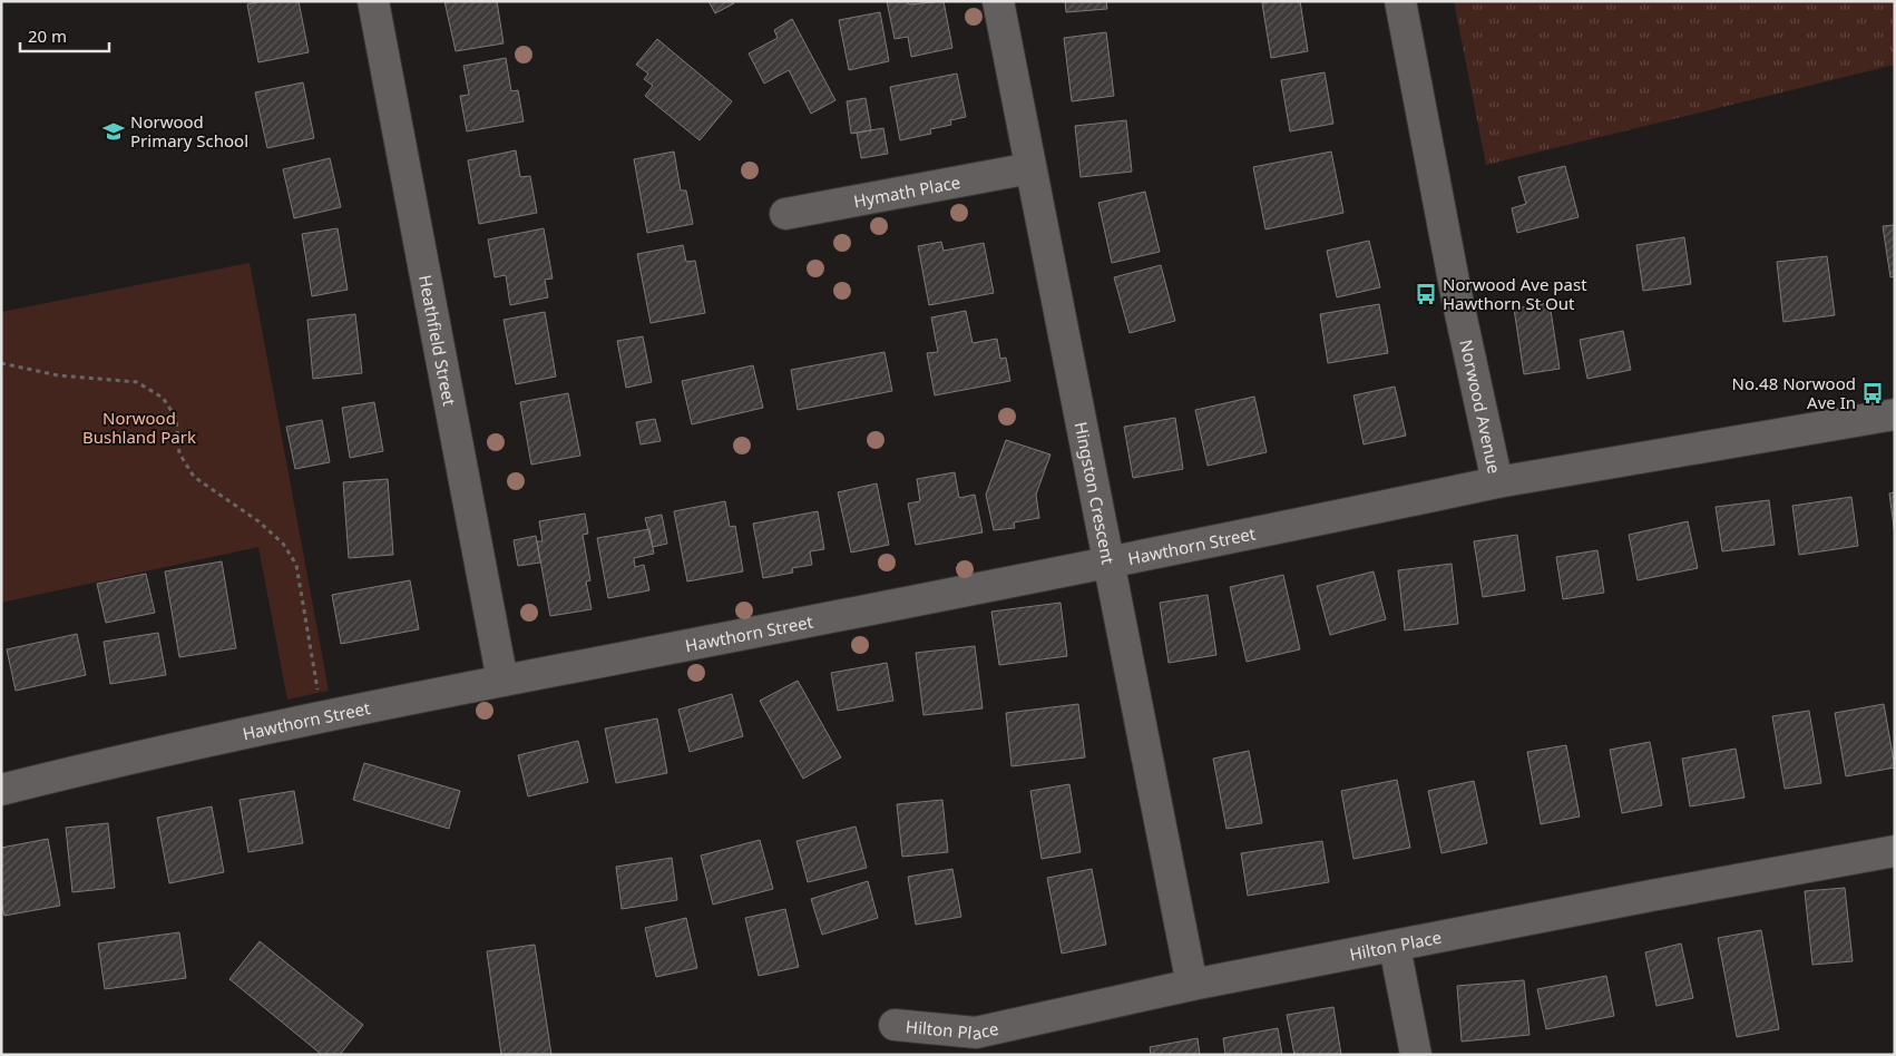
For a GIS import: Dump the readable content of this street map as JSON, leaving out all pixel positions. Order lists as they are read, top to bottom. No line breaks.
{"streets":{"street":["Hymath Place","Heathfield Street","Norwood Avenue","Hingston Crescent","Hawthorn Street","Hilton Place"]},"crossings":[["Hymath Place","Hingston Crescent"],["Heathfield Street","Hawthorn Street"],["Norwood Avenue","Hawthorn Street"],["Hingston Crescent","Hawthorn Street"],["Hingston Crescent","Hilton Place"]],"parks":["Norwood Bushland Park"],"places":{"school or university":["Norwood Primary School"],"bus stop":["Norwood Ave past Hawthorn St Out","No.48 Norwood Ave In"]},"scale_bar":"20 m"}
